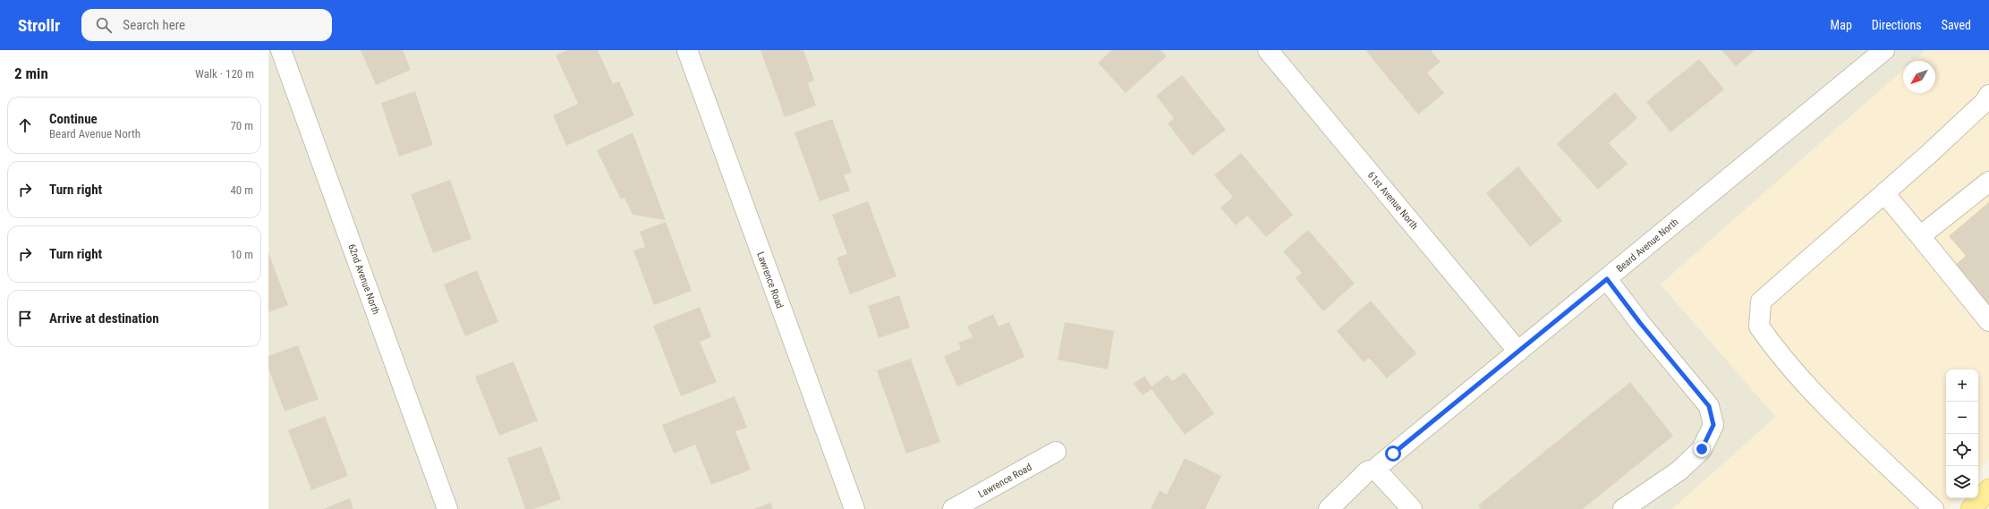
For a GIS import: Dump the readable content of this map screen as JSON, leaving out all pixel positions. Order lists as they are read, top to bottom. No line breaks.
{"streets":{"street":["61st Avenue North","Beard Avenue North","62nd Avenue North","Lawrence Road"]},"crossings":[["61st Avenue North","Beard Avenue North"]],"north":"bottom left","page":{"header":"Strollr","search":"Search here","nav":["Map","Directions","Saved"],"heading":["2 min","Walk · 120 m"],"list":[["Continue","Beard Avenue North","70 m"],["Turn right","40 m"],["Turn right","10 m"],"Arrive at destination"],"map_buttons":["+","−"]}}
